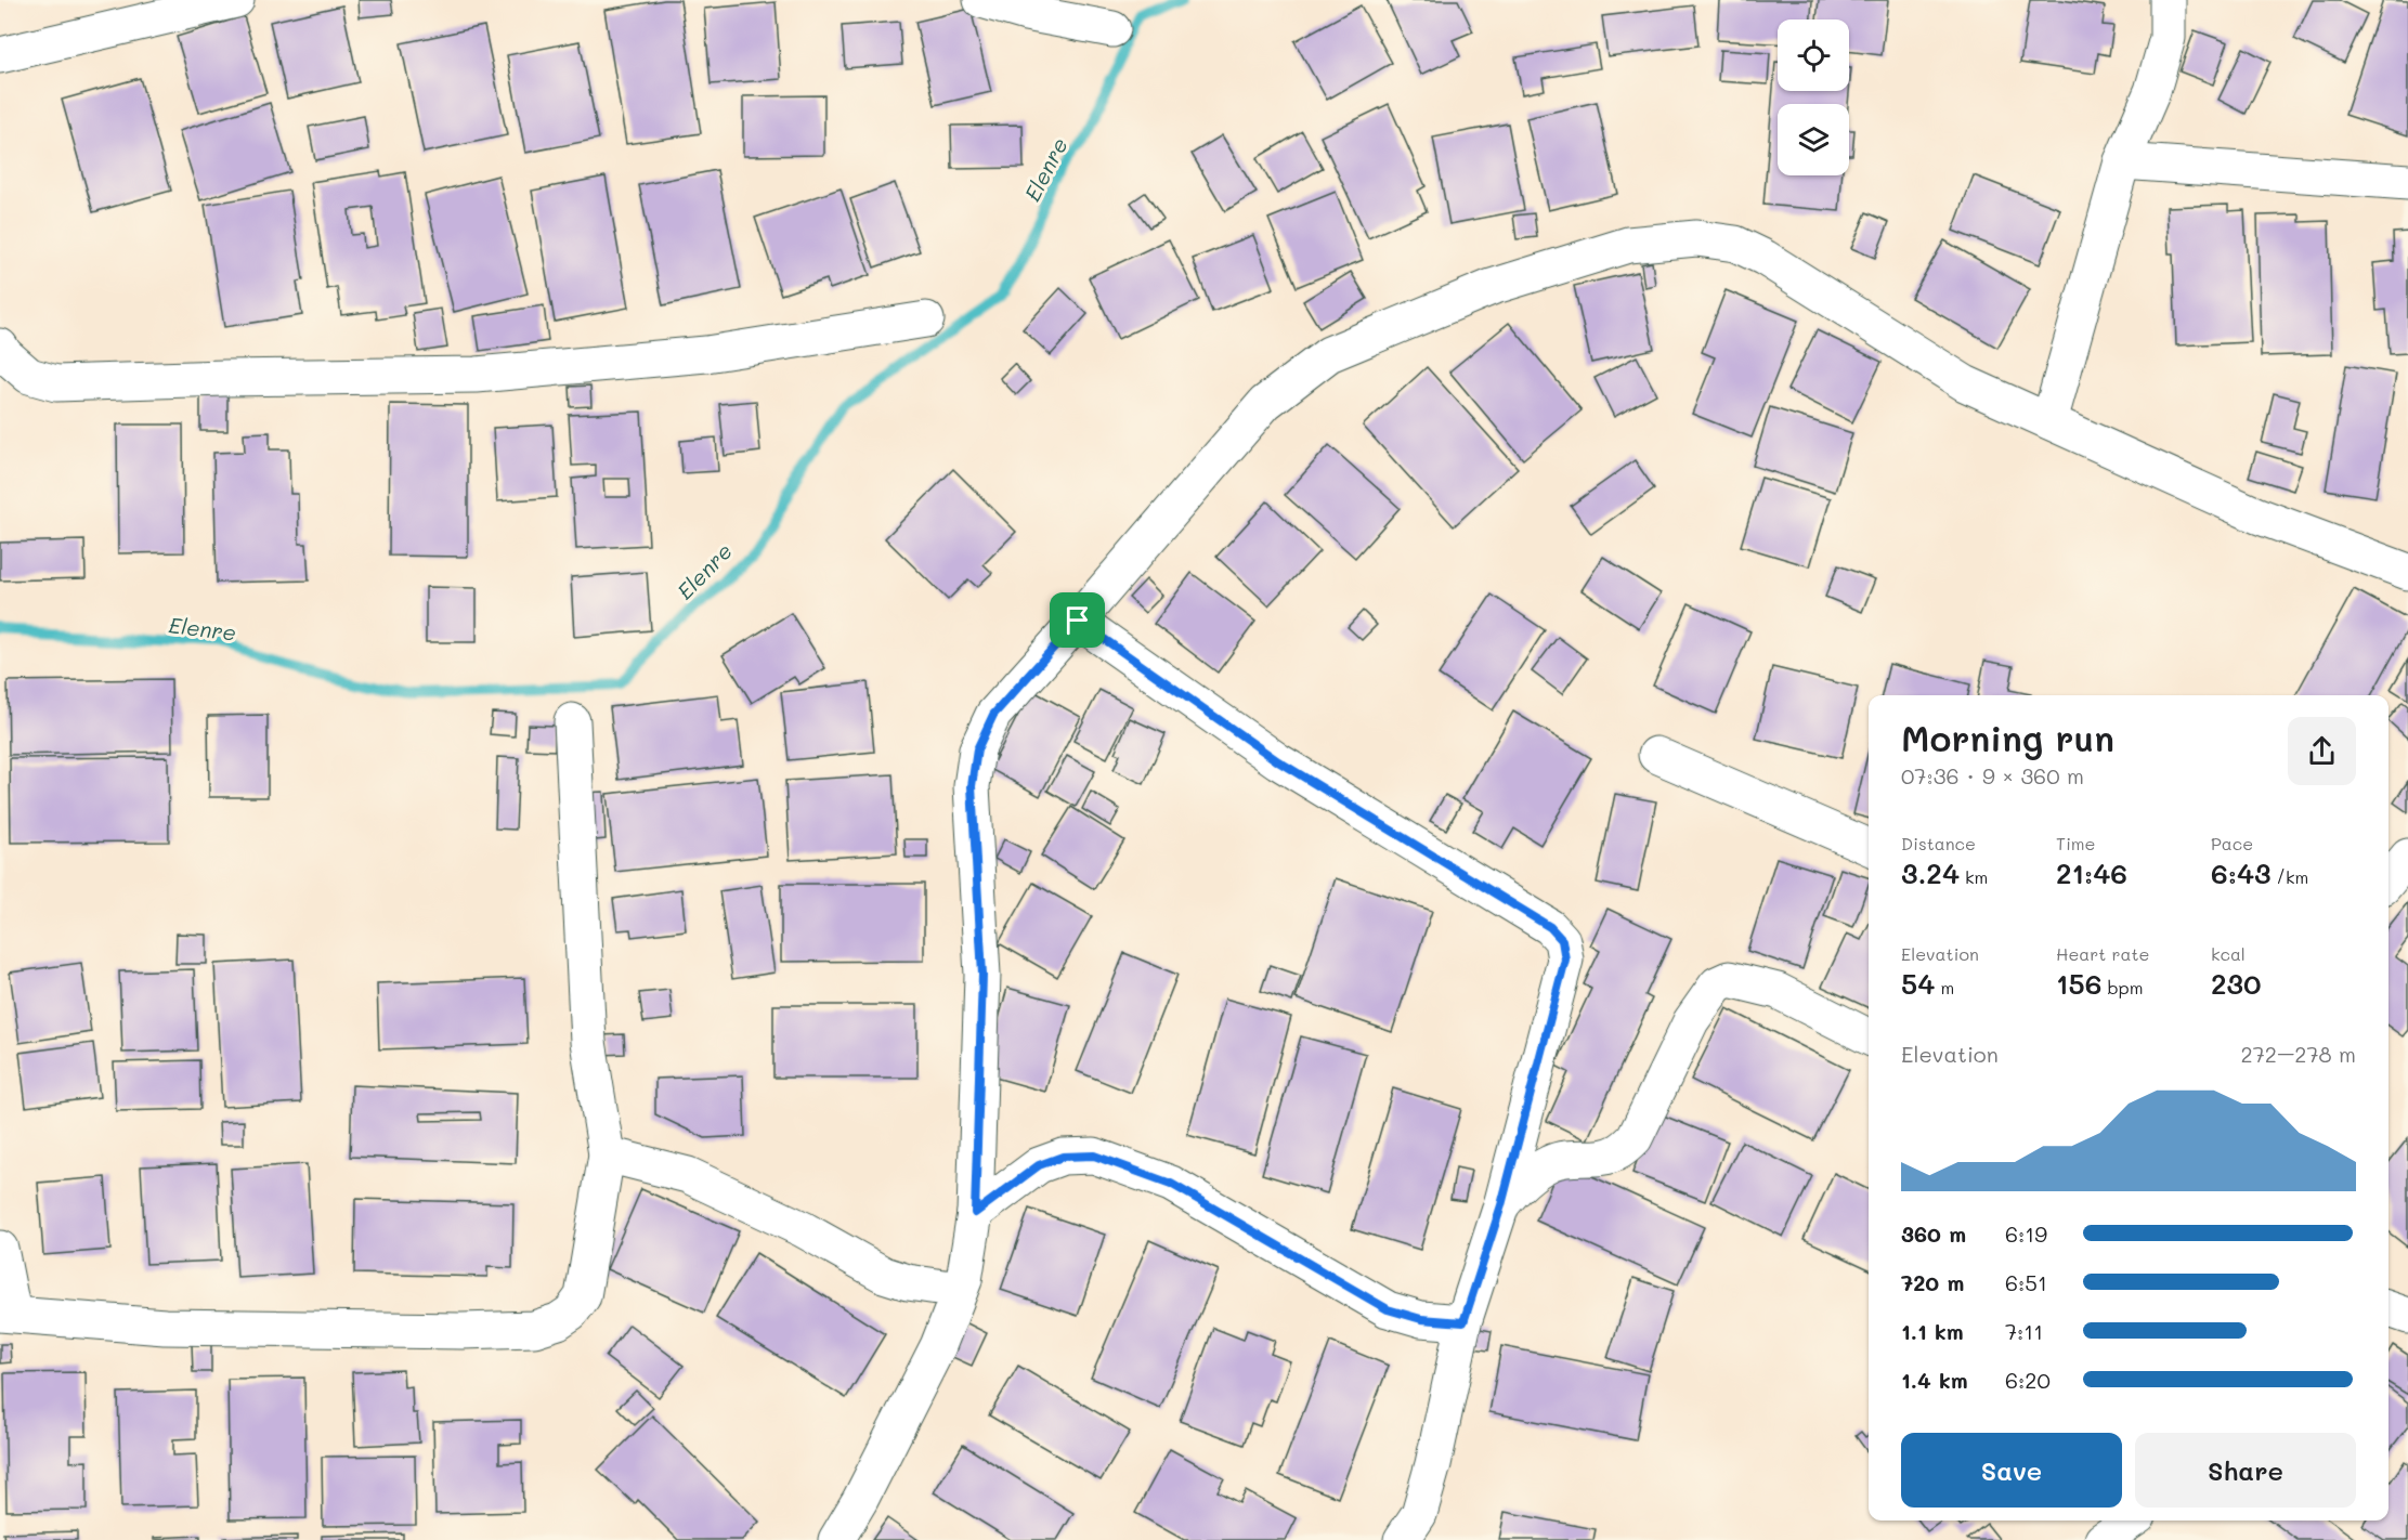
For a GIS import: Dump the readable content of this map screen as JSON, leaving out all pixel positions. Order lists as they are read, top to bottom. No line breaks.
{"water":["Elenre"],"page":{"heading":["Morning run","07:36 · 9 × 360 m"],"stats":[["Distance","3.24 km"],["Time","21:46"],["Pace","6:43 /km"],["Elevation","54 m"],["Heart rate","156 bpm"],["kcal","230"]],"chart":["Elevation","272–278 m"],"list":[{"name":"360 m","note":"6:19"},{"name":"720 m","note":"6:51"},{"name":"1.1 km","note":"7:11"},{"name":"1.4 km","note":"6:20"}],"buttons":["Save","Share"]}}
